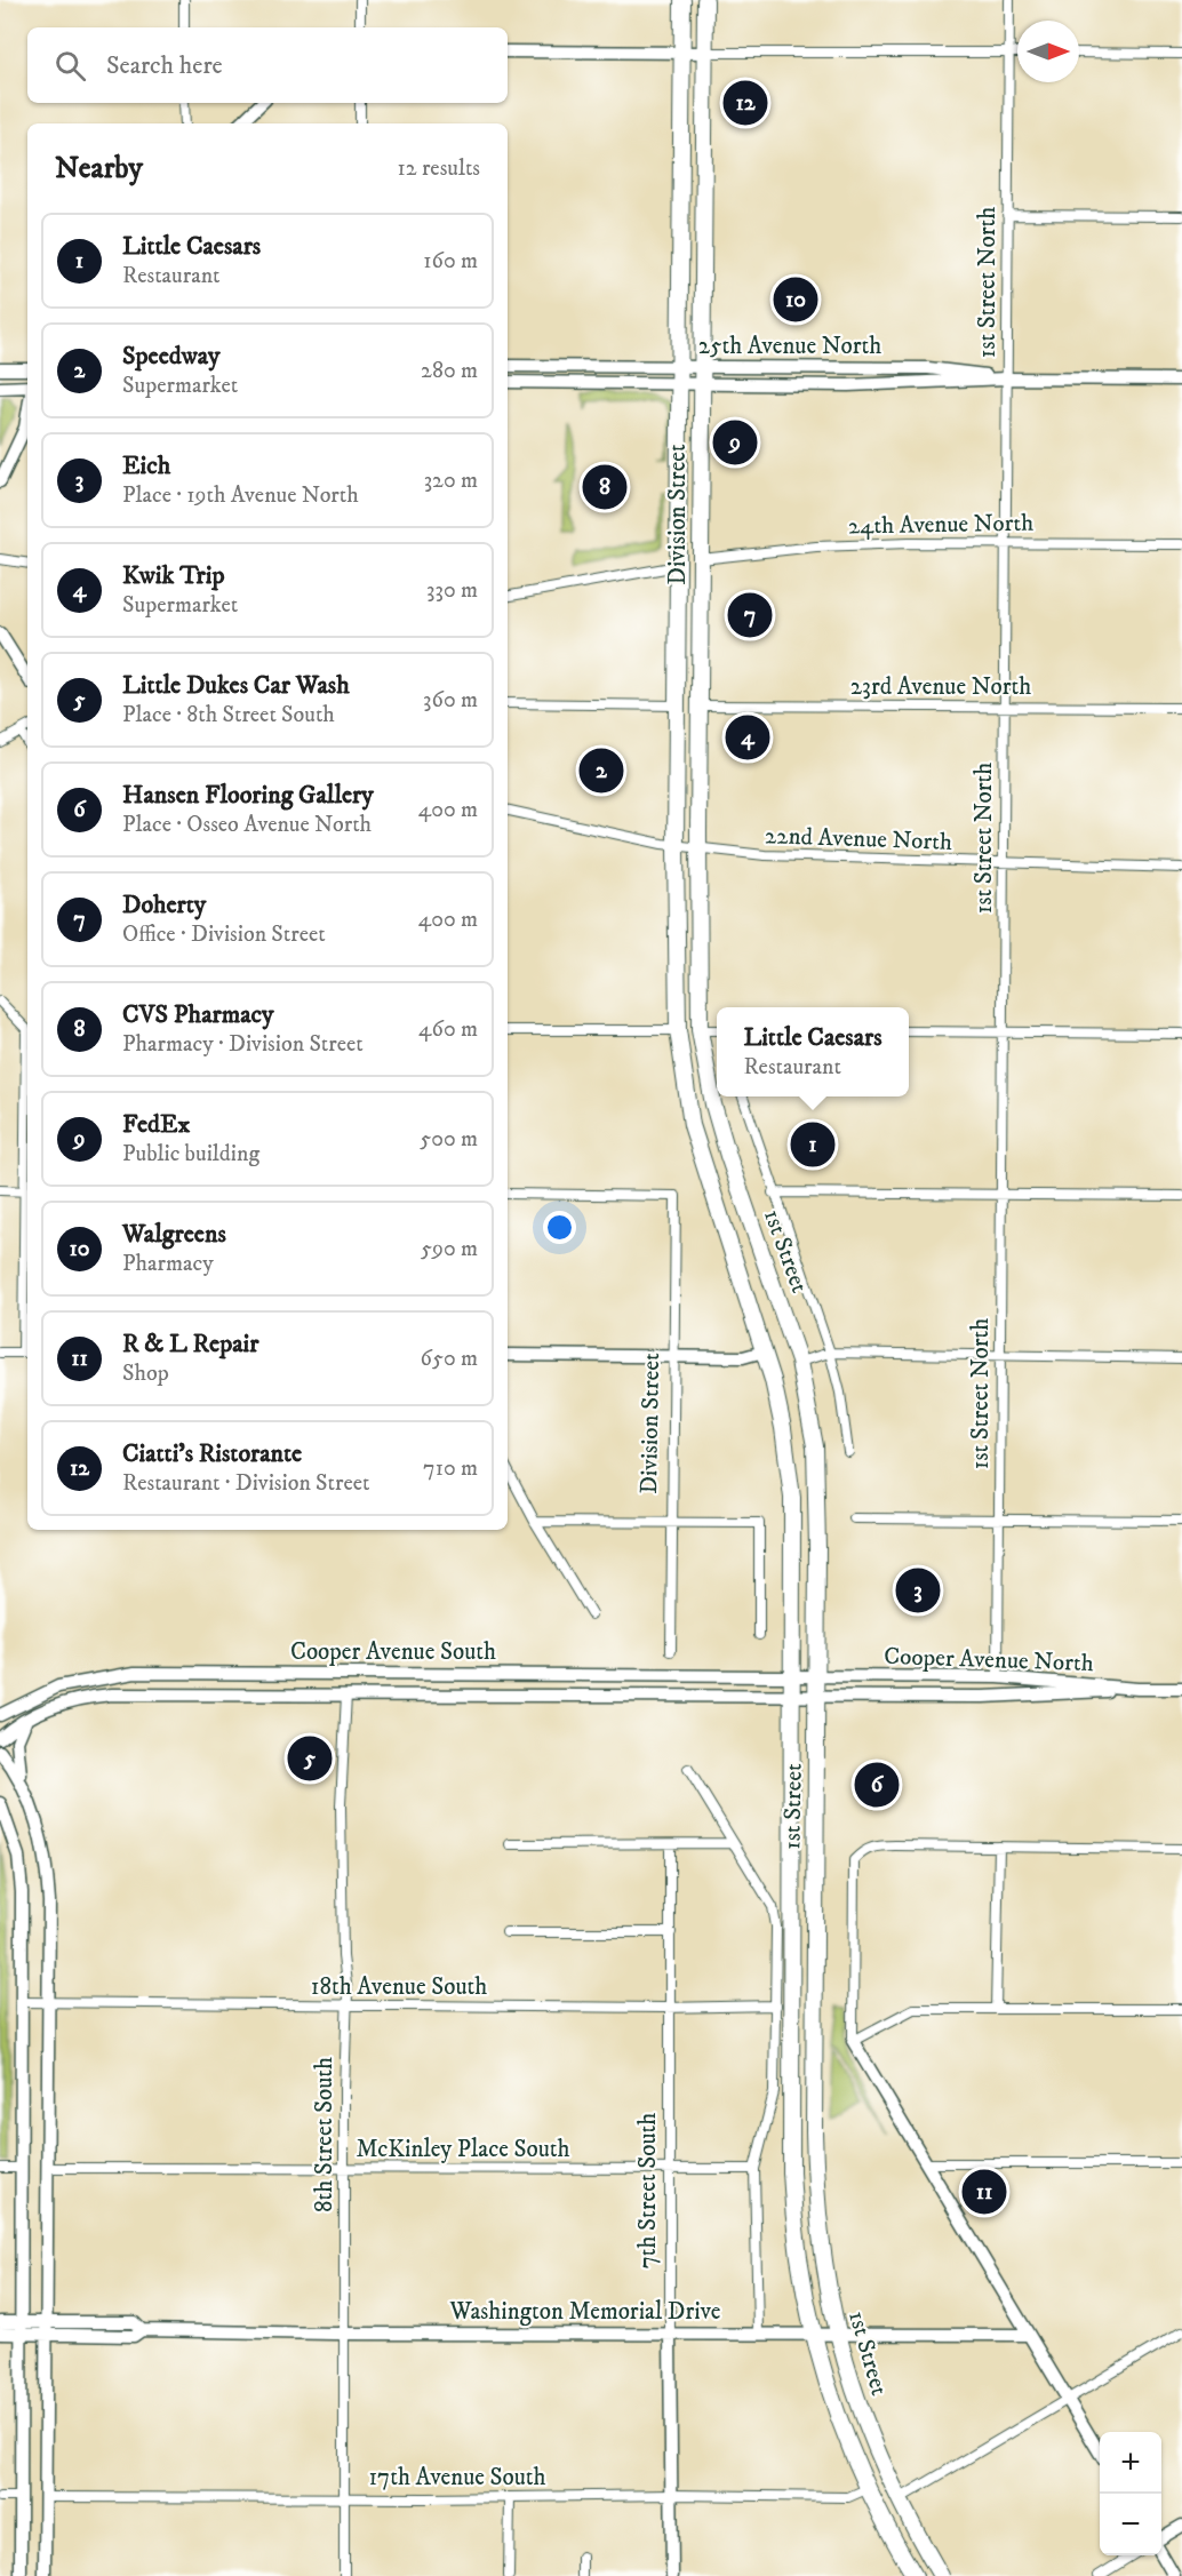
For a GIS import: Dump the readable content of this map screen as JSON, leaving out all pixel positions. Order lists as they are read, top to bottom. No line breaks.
{"streets":{"highway":["Division Street","1st Street"],"main road":["25th Avenue North","Cooper Avenue South","Cooper Avenue North","7th Street South","Washington Memorial Drive"],"street":["1st Street North","24th Avenue North","23rd Avenue North","22nd Avenue North","18th Avenue South","8th Street South","McKinley Place South","17th Avenue South"]},"crossings":[["1st Street North","25th Avenue North"],["1st Street North","24th Avenue North"],["1st Street North","23rd Avenue North"],["1st Street North","22nd Avenue North"],["1st Street North","Cooper Avenue North"],["25th Avenue North","Division Street"],["Division Street","24th Avenue North"],["Division Street","23rd Avenue North"],["Division Street","22nd Avenue North"],["Division Street","1st Street"],["1st Street","Cooper Avenue South"],["1st Street","Cooper Avenue North"],["1st Street","Washington Memorial Drive"],["1st Street","17th Avenue South"],["Cooper Avenue South","Cooper Avenue North"],["18th Avenue South","8th Street South"],["18th Avenue South","7th Street South"],["8th Street South","McKinley Place South"],["8th Street South","Washington Memorial Drive"],["8th Street South","17th Avenue South"],["McKinley Place South","7th Street South"],["7th Street South","Washington Memorial Drive"],["7th Street South","17th Avenue South"]],"north":"right","page":{"search":"Search here","pins":["12","10","9","8","7","4","2","1","3","5","6","11"],"heading":["Nearby","12 results"],"list":[{"mark":"1","name":"Little Caesars","note":"Restaurant","value":"160 m"},{"mark":"2","name":"Speedway","note":"Supermarket","value":"280 m"},{"mark":"3","name":"Eich","note":"Place · 19th Avenue North","value":"320 m"},{"mark":"4","name":"Kwik Trip","note":"Supermarket","value":"330 m"},{"mark":"5","name":"Little Dukes Car Wash","note":"Place · 8th Street South","value":"360 m"},{"mark":"6","name":"Hansen Flooring Gallery","note":"Place · Osseo Avenue North","value":"400 m"},{"mark":"7","name":"Doherty","note":"Office · Division Street","value":"400 m"},{"mark":"8","name":"CVS Pharmacy","note":"Pharmacy · Division Street","value":"460 m"},{"mark":"9","name":"FedEx","note":"Public building","value":"500 m"},{"mark":"10","name":"Walgreens","note":"Pharmacy","value":"590 m"},{"mark":"11","name":"R & L Repair","note":"Shop","value":"650 m"},{"mark":"12","name":"Ciatti's Ristorante","note":"Restaurant · Division Street","value":"710 m"}],"popup":["Little Caesars","Restaurant"],"map_buttons":["+","−"]}}
